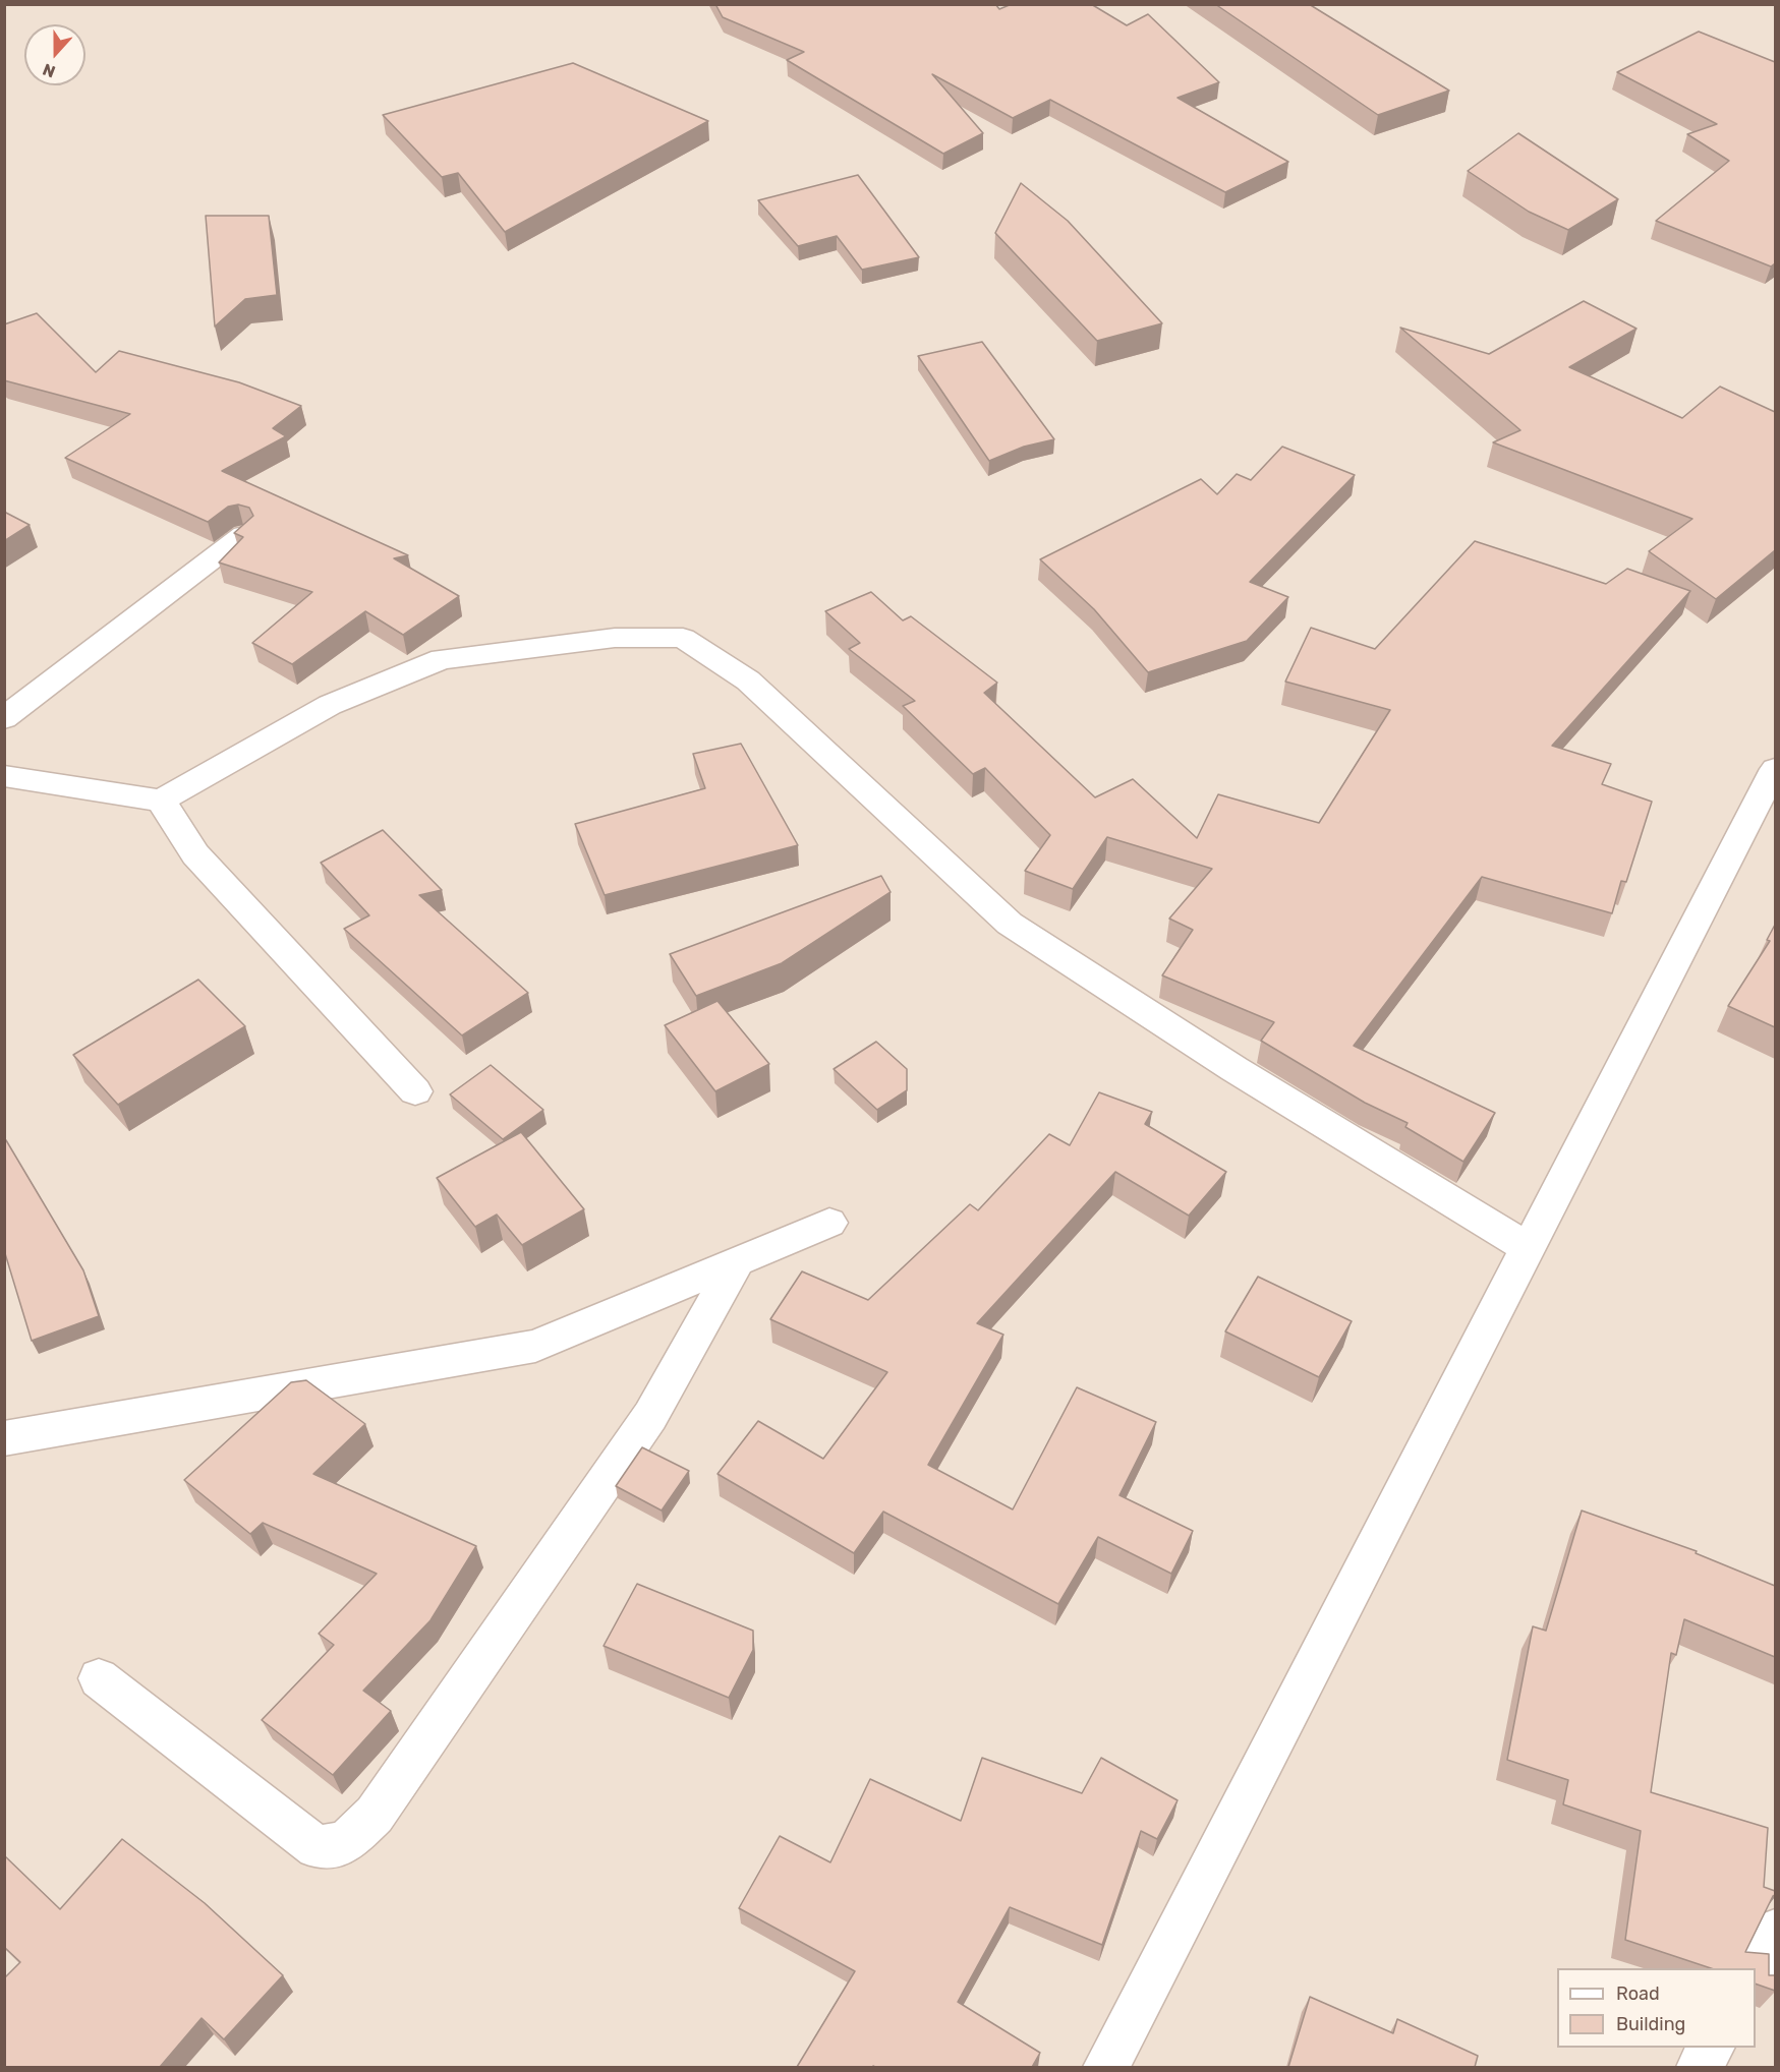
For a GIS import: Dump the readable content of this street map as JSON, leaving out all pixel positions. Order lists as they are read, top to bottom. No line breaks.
{"legend":["Road","Building"],"north":"bottom"}
